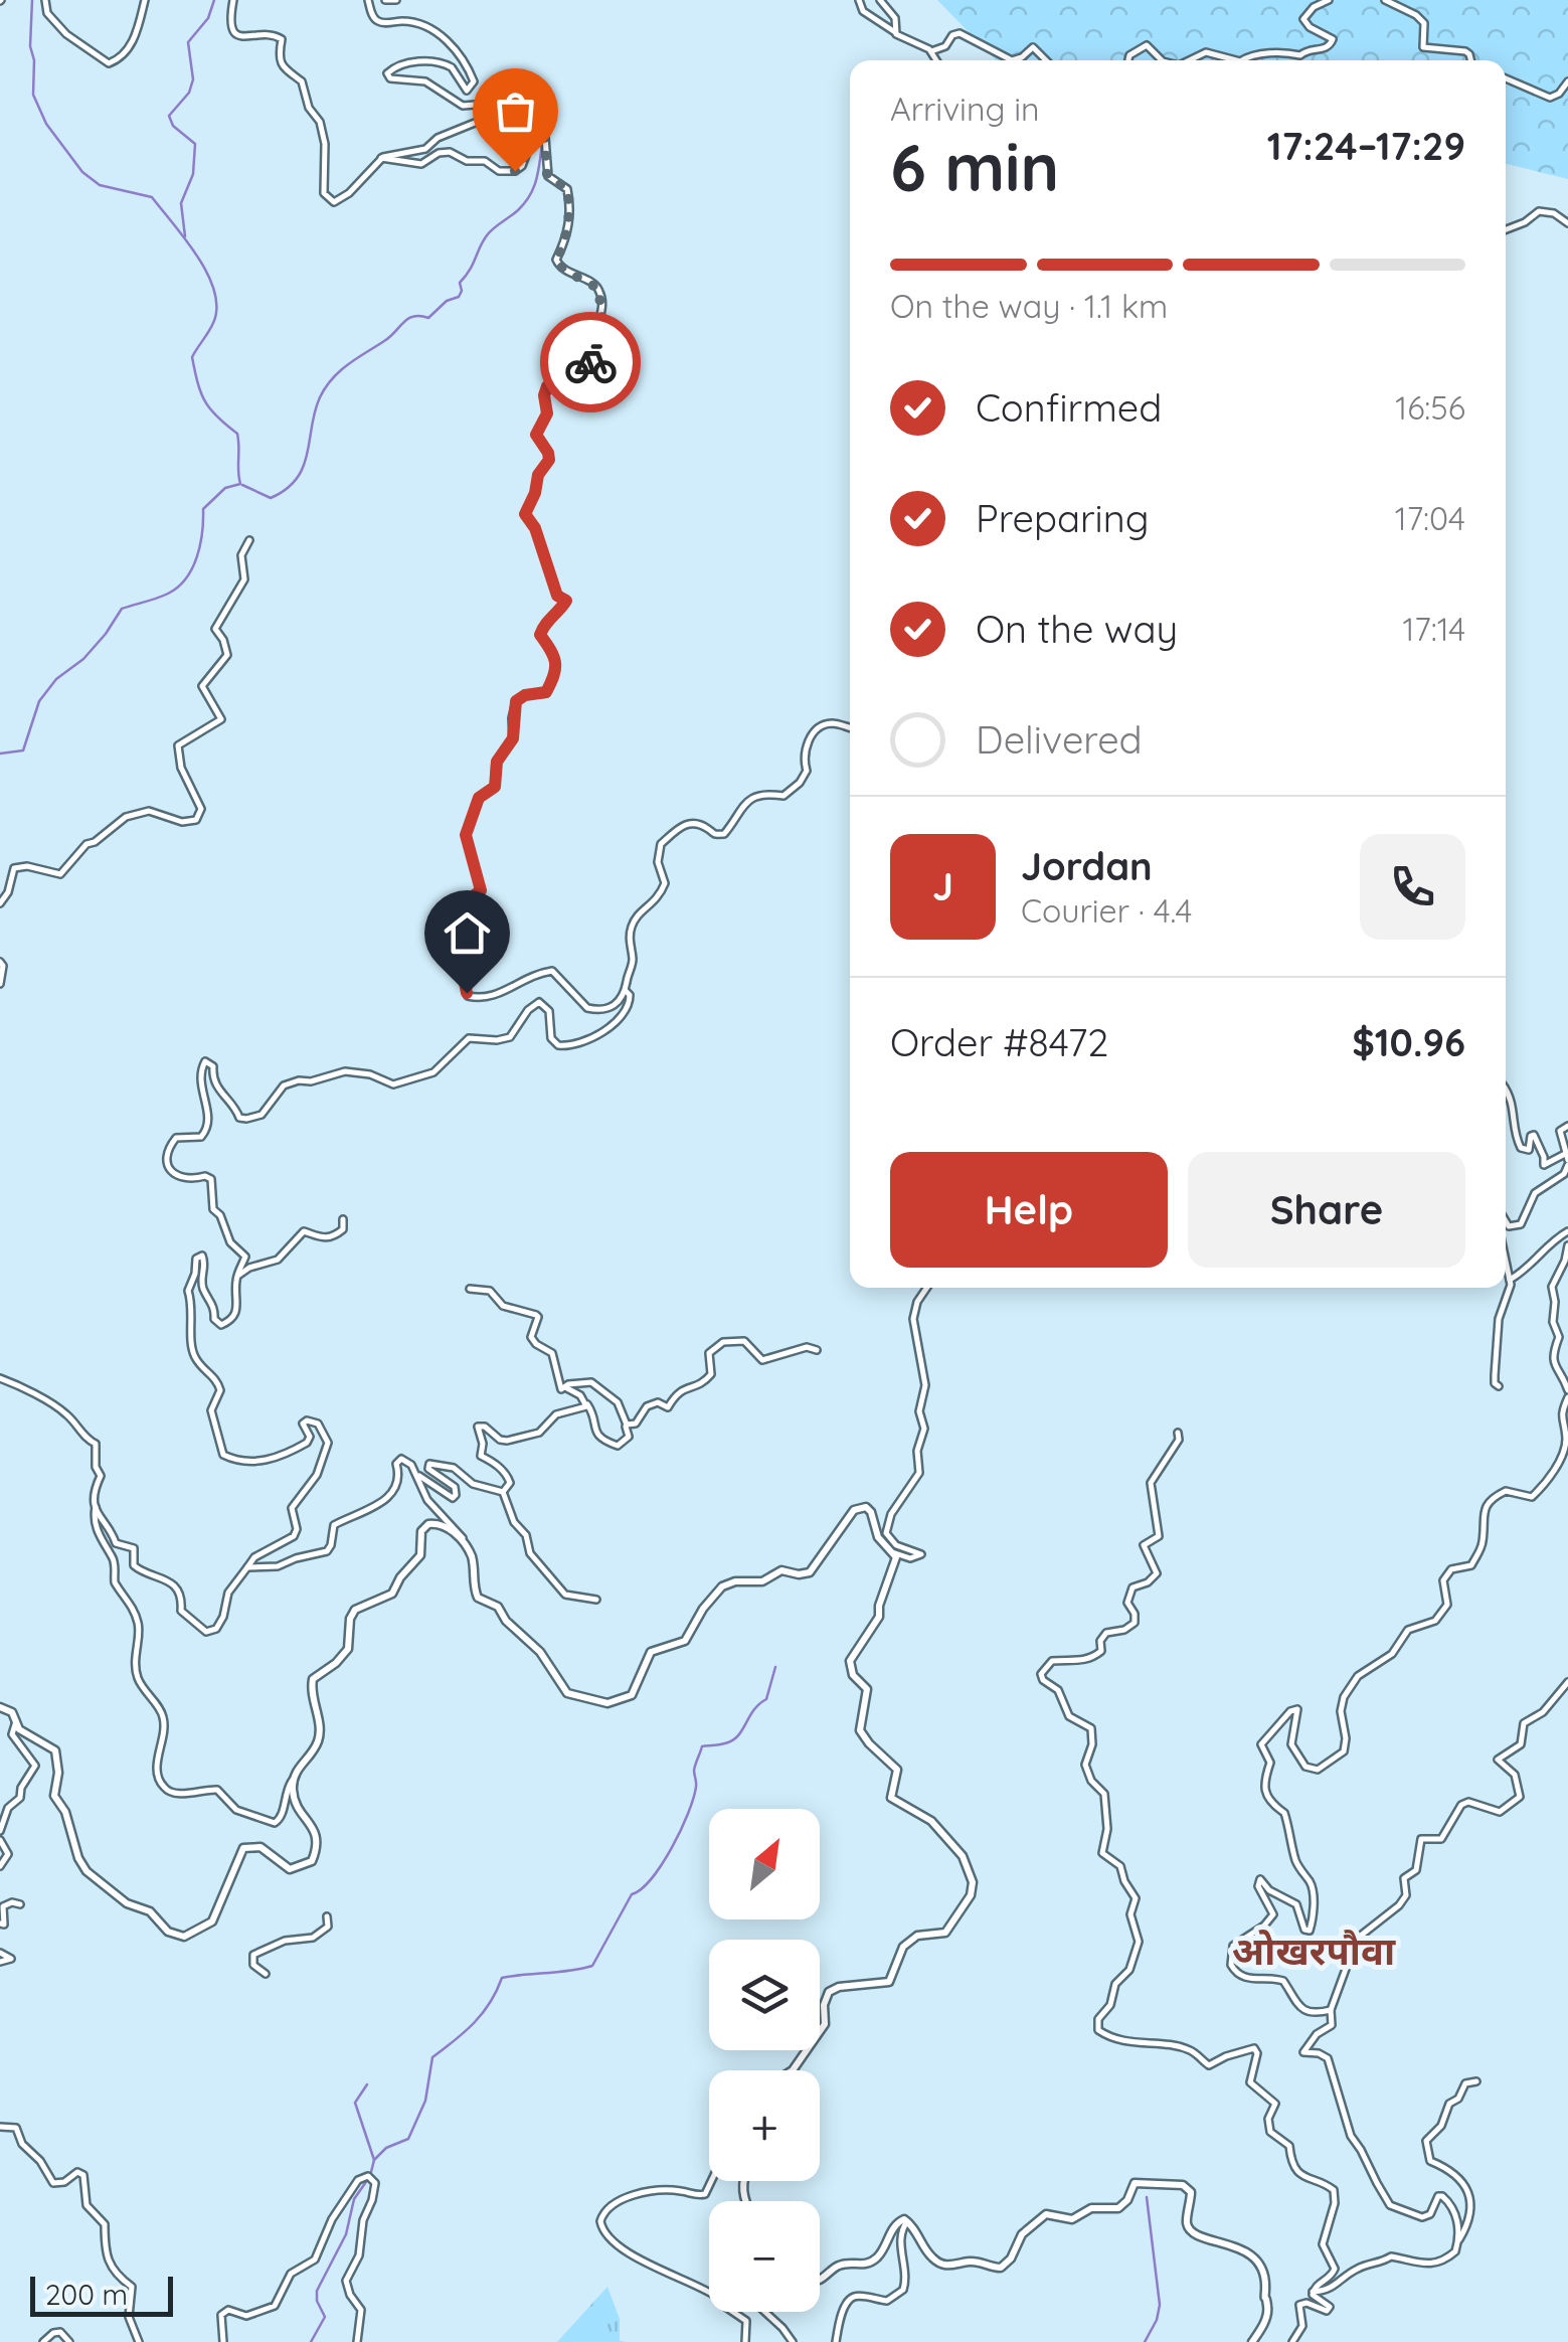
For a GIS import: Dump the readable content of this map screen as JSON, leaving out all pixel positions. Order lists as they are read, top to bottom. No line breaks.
{"districts":["ओखरपौवा"],"scale_bar":"200 m","north":"top right","page":{"heading":["6 min","Arriving in","17:24–17:29"],"panel":["Jordan","Courier · 4.4","Order #8472","$10.96"],"bar":"On the way · 1.1 km","list":[["Confirmed","16:56"],["Preparing","17:04"],["On the way","17:14"],"Delivered"],"round":"J","buttons":["Help","Share"],"map_buttons":["+","−"],"scale":"200 m"}}
